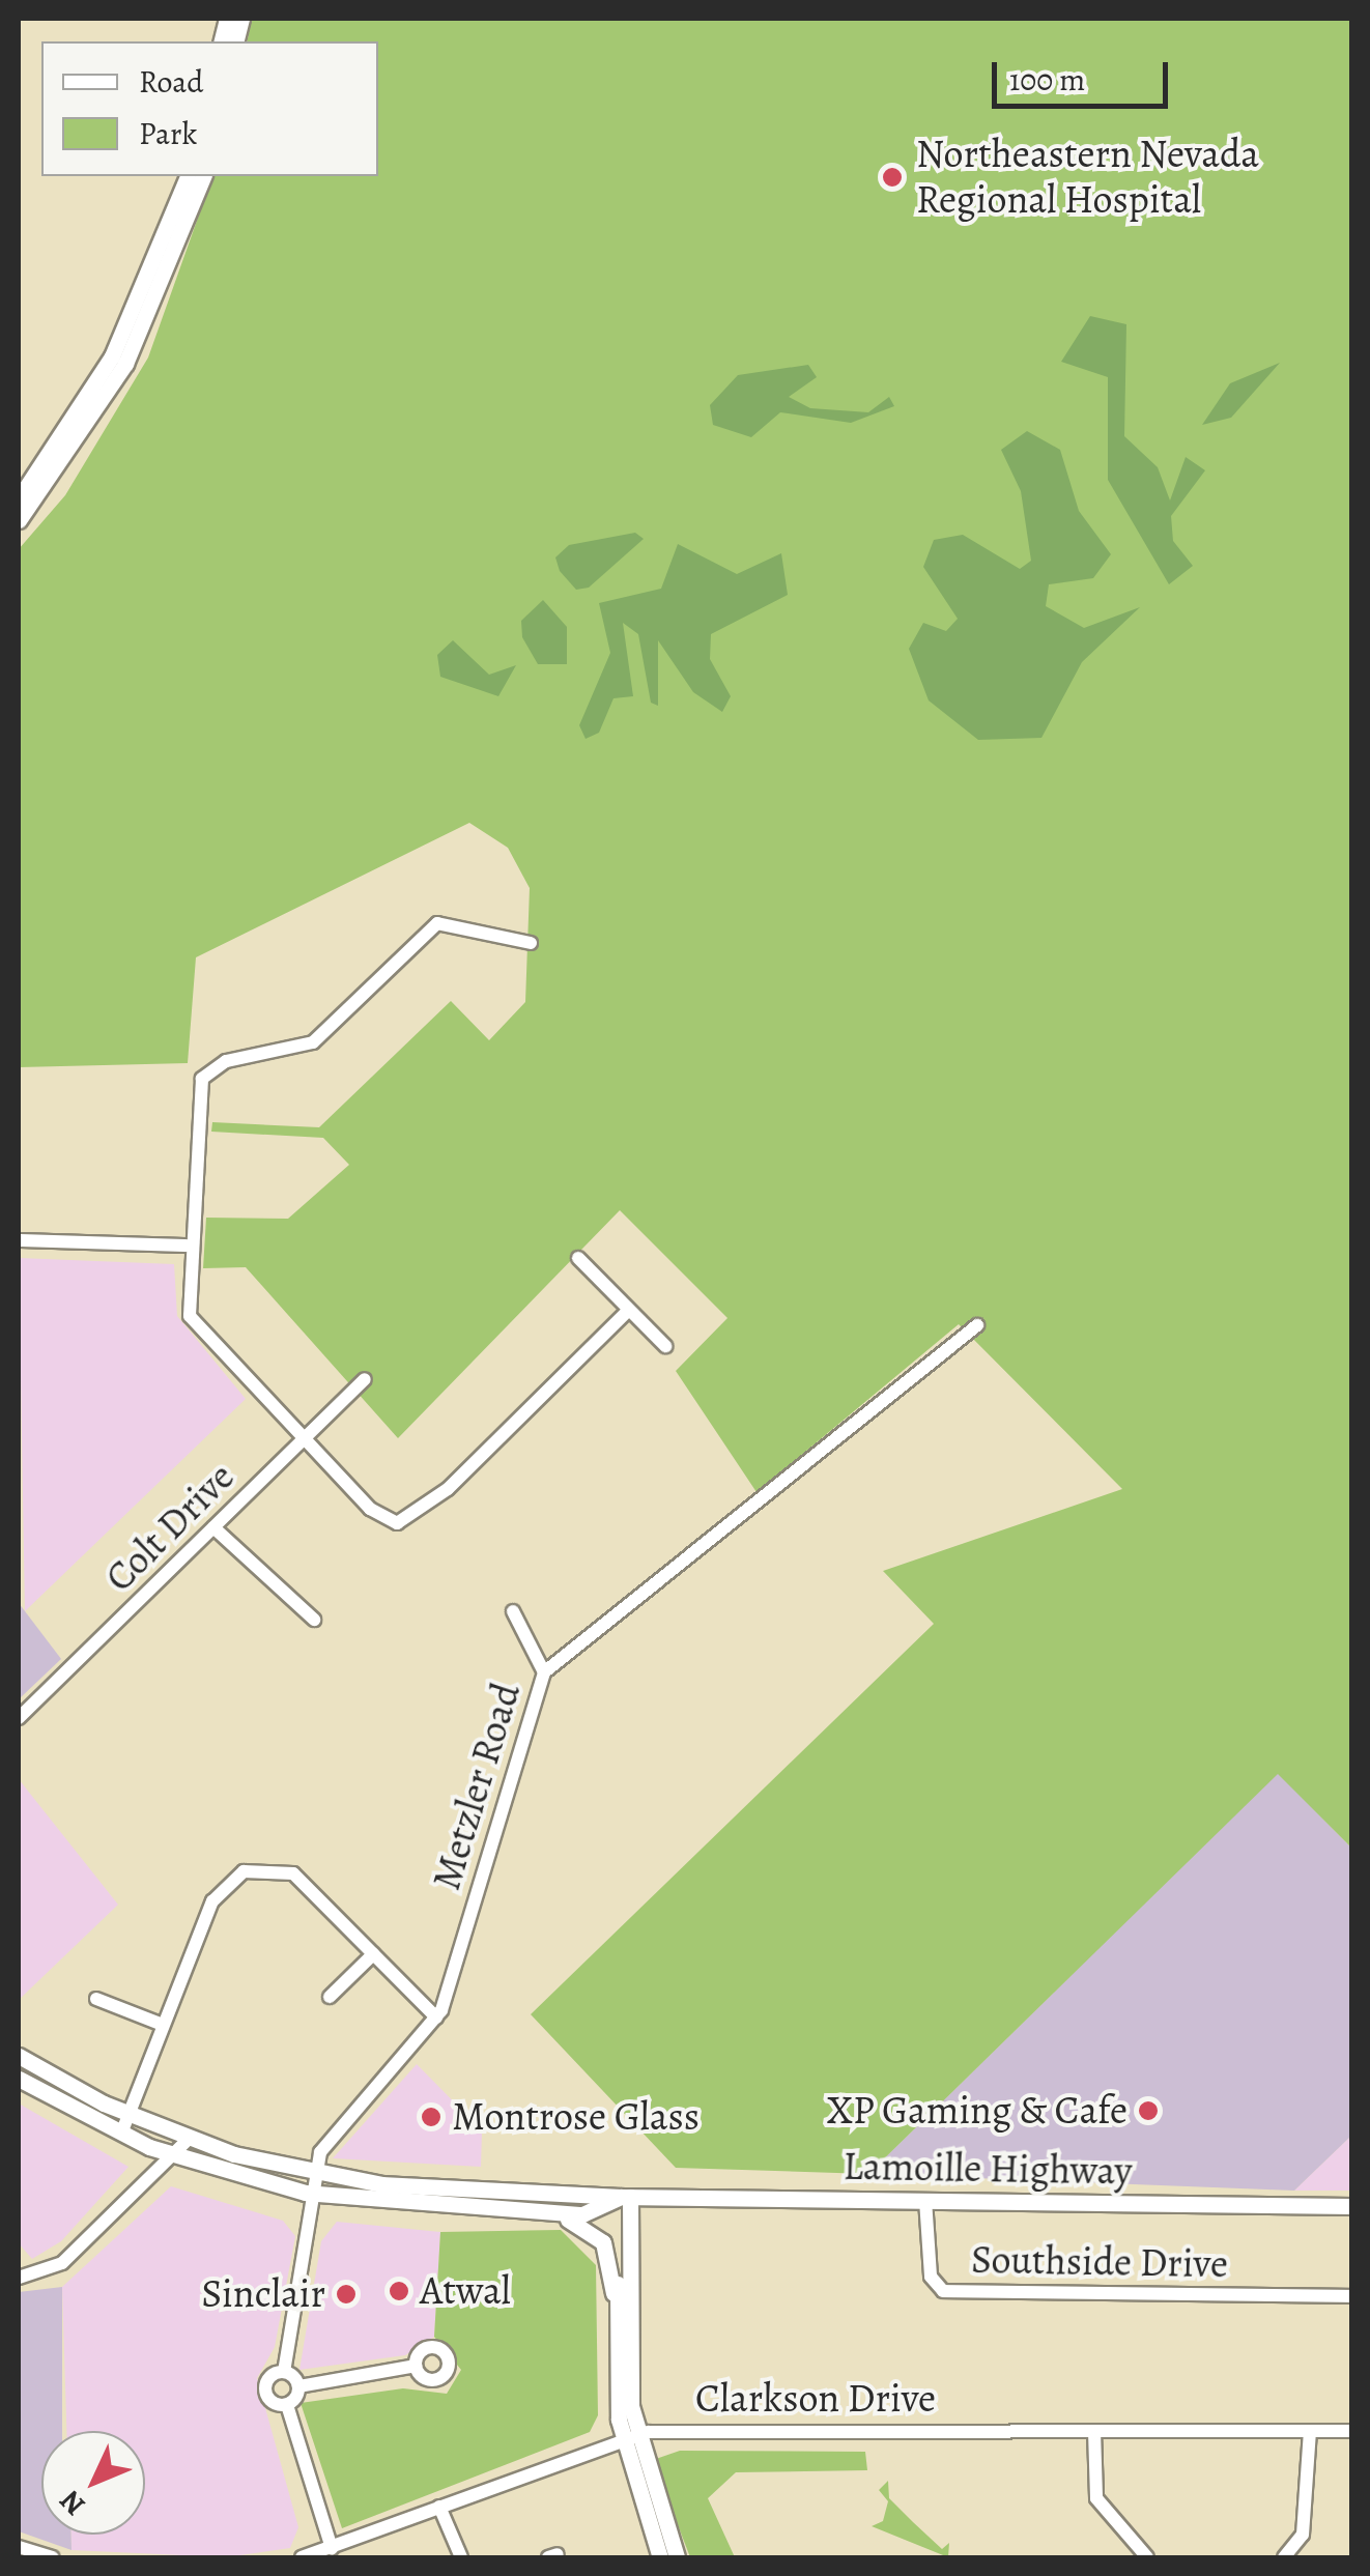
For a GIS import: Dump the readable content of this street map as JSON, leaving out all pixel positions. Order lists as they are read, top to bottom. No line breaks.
{"streets":{"main road":["Lamoille Highway"],"street":["Colt Drive","Metzler Road","Southside Drive","Clarkson Drive"]},"crossings":[["Metzler Road","Lamoille Highway"],["Lamoille Highway","Southside Drive"]],"places":["Northeastern Nevada Regional Hospital","XP Gaming & Cafe","Montrose Glass","Atwal","Sinclair"],"legend":["Road","Park"],"scale_bar":"100 m","north":"bottom left"}
